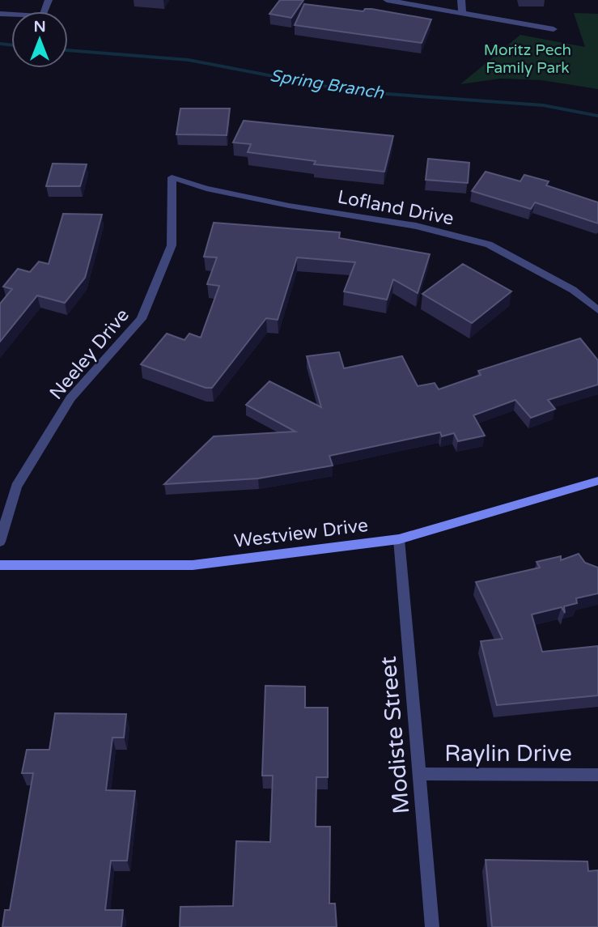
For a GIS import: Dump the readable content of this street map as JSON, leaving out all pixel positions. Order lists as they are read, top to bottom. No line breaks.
{"streets":{"main road":["Westview Drive"],"street":["Lofland Drive","Neeley Drive","Modiste Street","Raylin Drive"]},"crossings":[["Lofland Drive","Neeley Drive"],["Westview Drive","Modiste Street"],["Modiste Street","Raylin Drive"]],"water":["Spring Branch"],"parks":["Moritz Pech Family Park"],"north":"top"}
